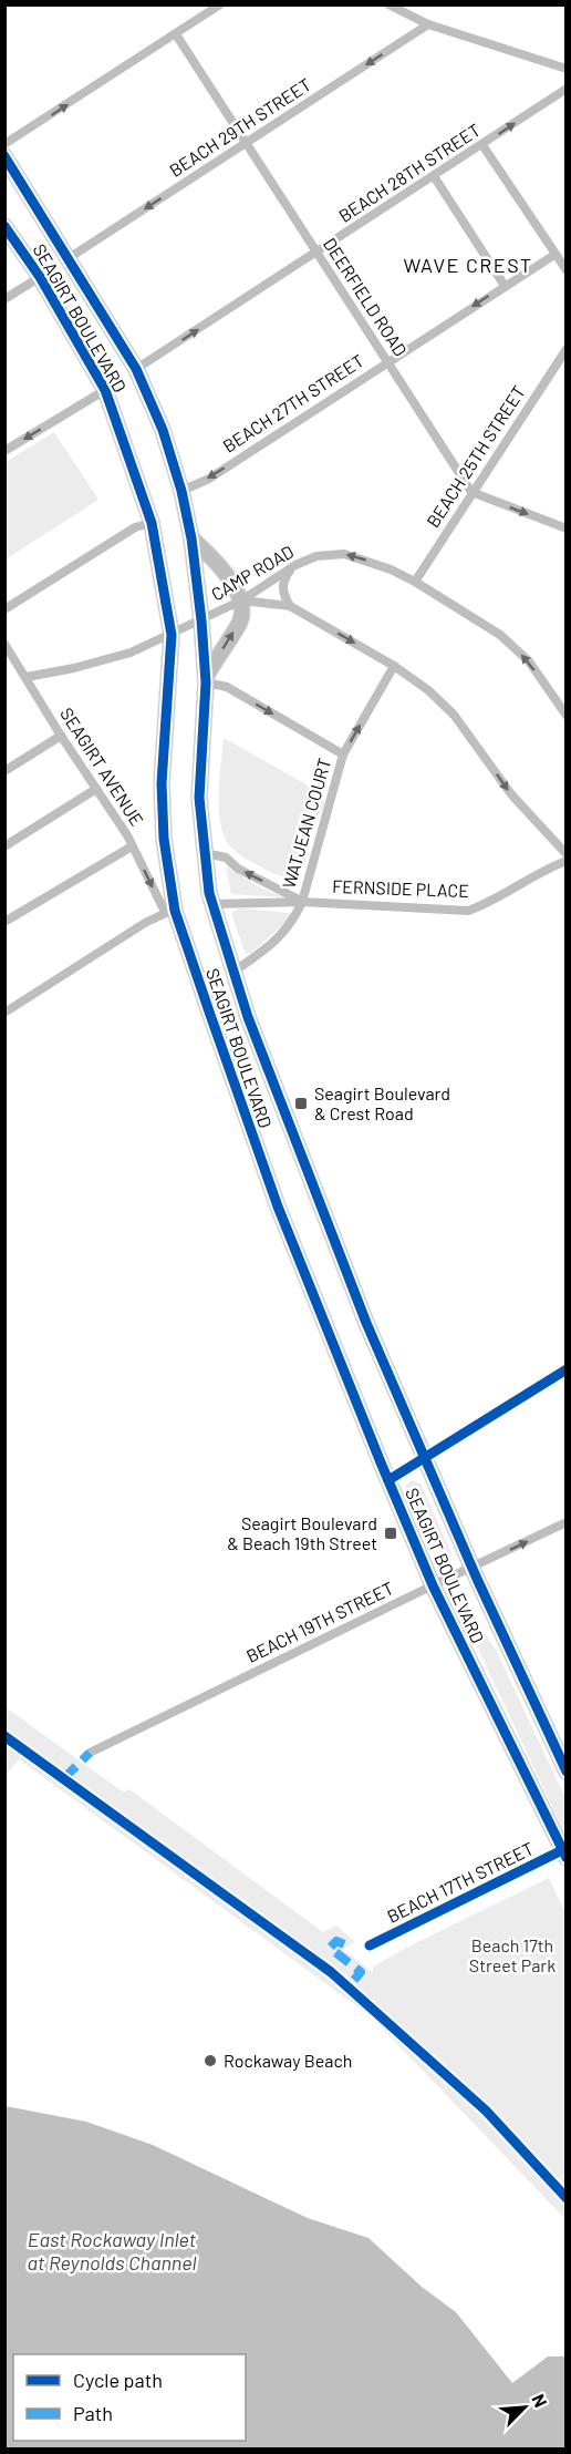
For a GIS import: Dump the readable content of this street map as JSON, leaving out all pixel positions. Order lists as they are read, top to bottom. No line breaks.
{"streets":{"main road":["SEAGIRT BOULEVARD"],"street":["BEACH 29TH STREET","BEACH 28TH STREET","DEERFIELD ROAD","BEACH 27TH STREET","BEACH 25TH STREET","CAMP ROAD","SEAGIRT AVENUE","WATJEAN COURT","FERNSIDE PLACE","BEACH 19TH STREET","BEACH 17TH STREET"]},"crossings":[["BEACH 29TH STREET","DEERFIELD ROAD"],["BEACH 29TH STREET","SEAGIRT BOULEVARD"],["BEACH 28TH STREET","DEERFIELD ROAD"],["BEACH 28TH STREET","SEAGIRT BOULEVARD"],["DEERFIELD ROAD","BEACH 27TH STREET"],["DEERFIELD ROAD","BEACH 25TH STREET"],["SEAGIRT BOULEVARD","BEACH 27TH STREET"],["SEAGIRT BOULEVARD","CAMP ROAD"],["SEAGIRT BOULEVARD","SEAGIRT AVENUE"],["SEAGIRT BOULEVARD","WATJEAN COURT"],["SEAGIRT BOULEVARD","FERNSIDE PLACE"],["SEAGIRT BOULEVARD","BEACH 19TH STREET"],["SEAGIRT BOULEVARD","BEACH 17TH STREET"],["BEACH 25TH STREET","CAMP ROAD"],["CAMP ROAD","SEAGIRT AVENUE"],["WATJEAN COURT","FERNSIDE PLACE"]],"one_way":["BEACH 29TH STREET","BEACH 28TH STREET","BEACH 27TH STREET","CAMP ROAD"],"districts":["WAVE CREST"],"water":["East Rockaway Inlet at Reynolds Channel"],"parks":["Beach 17th Street Park"],"places":{"transit":["Seagirt Boulevard & Crest Road","Seagirt Boulevard & Beach 19th Street"],"other":["Rockaway Beach"]},"legend":["Cycle path","Path"],"north":"top right"}
